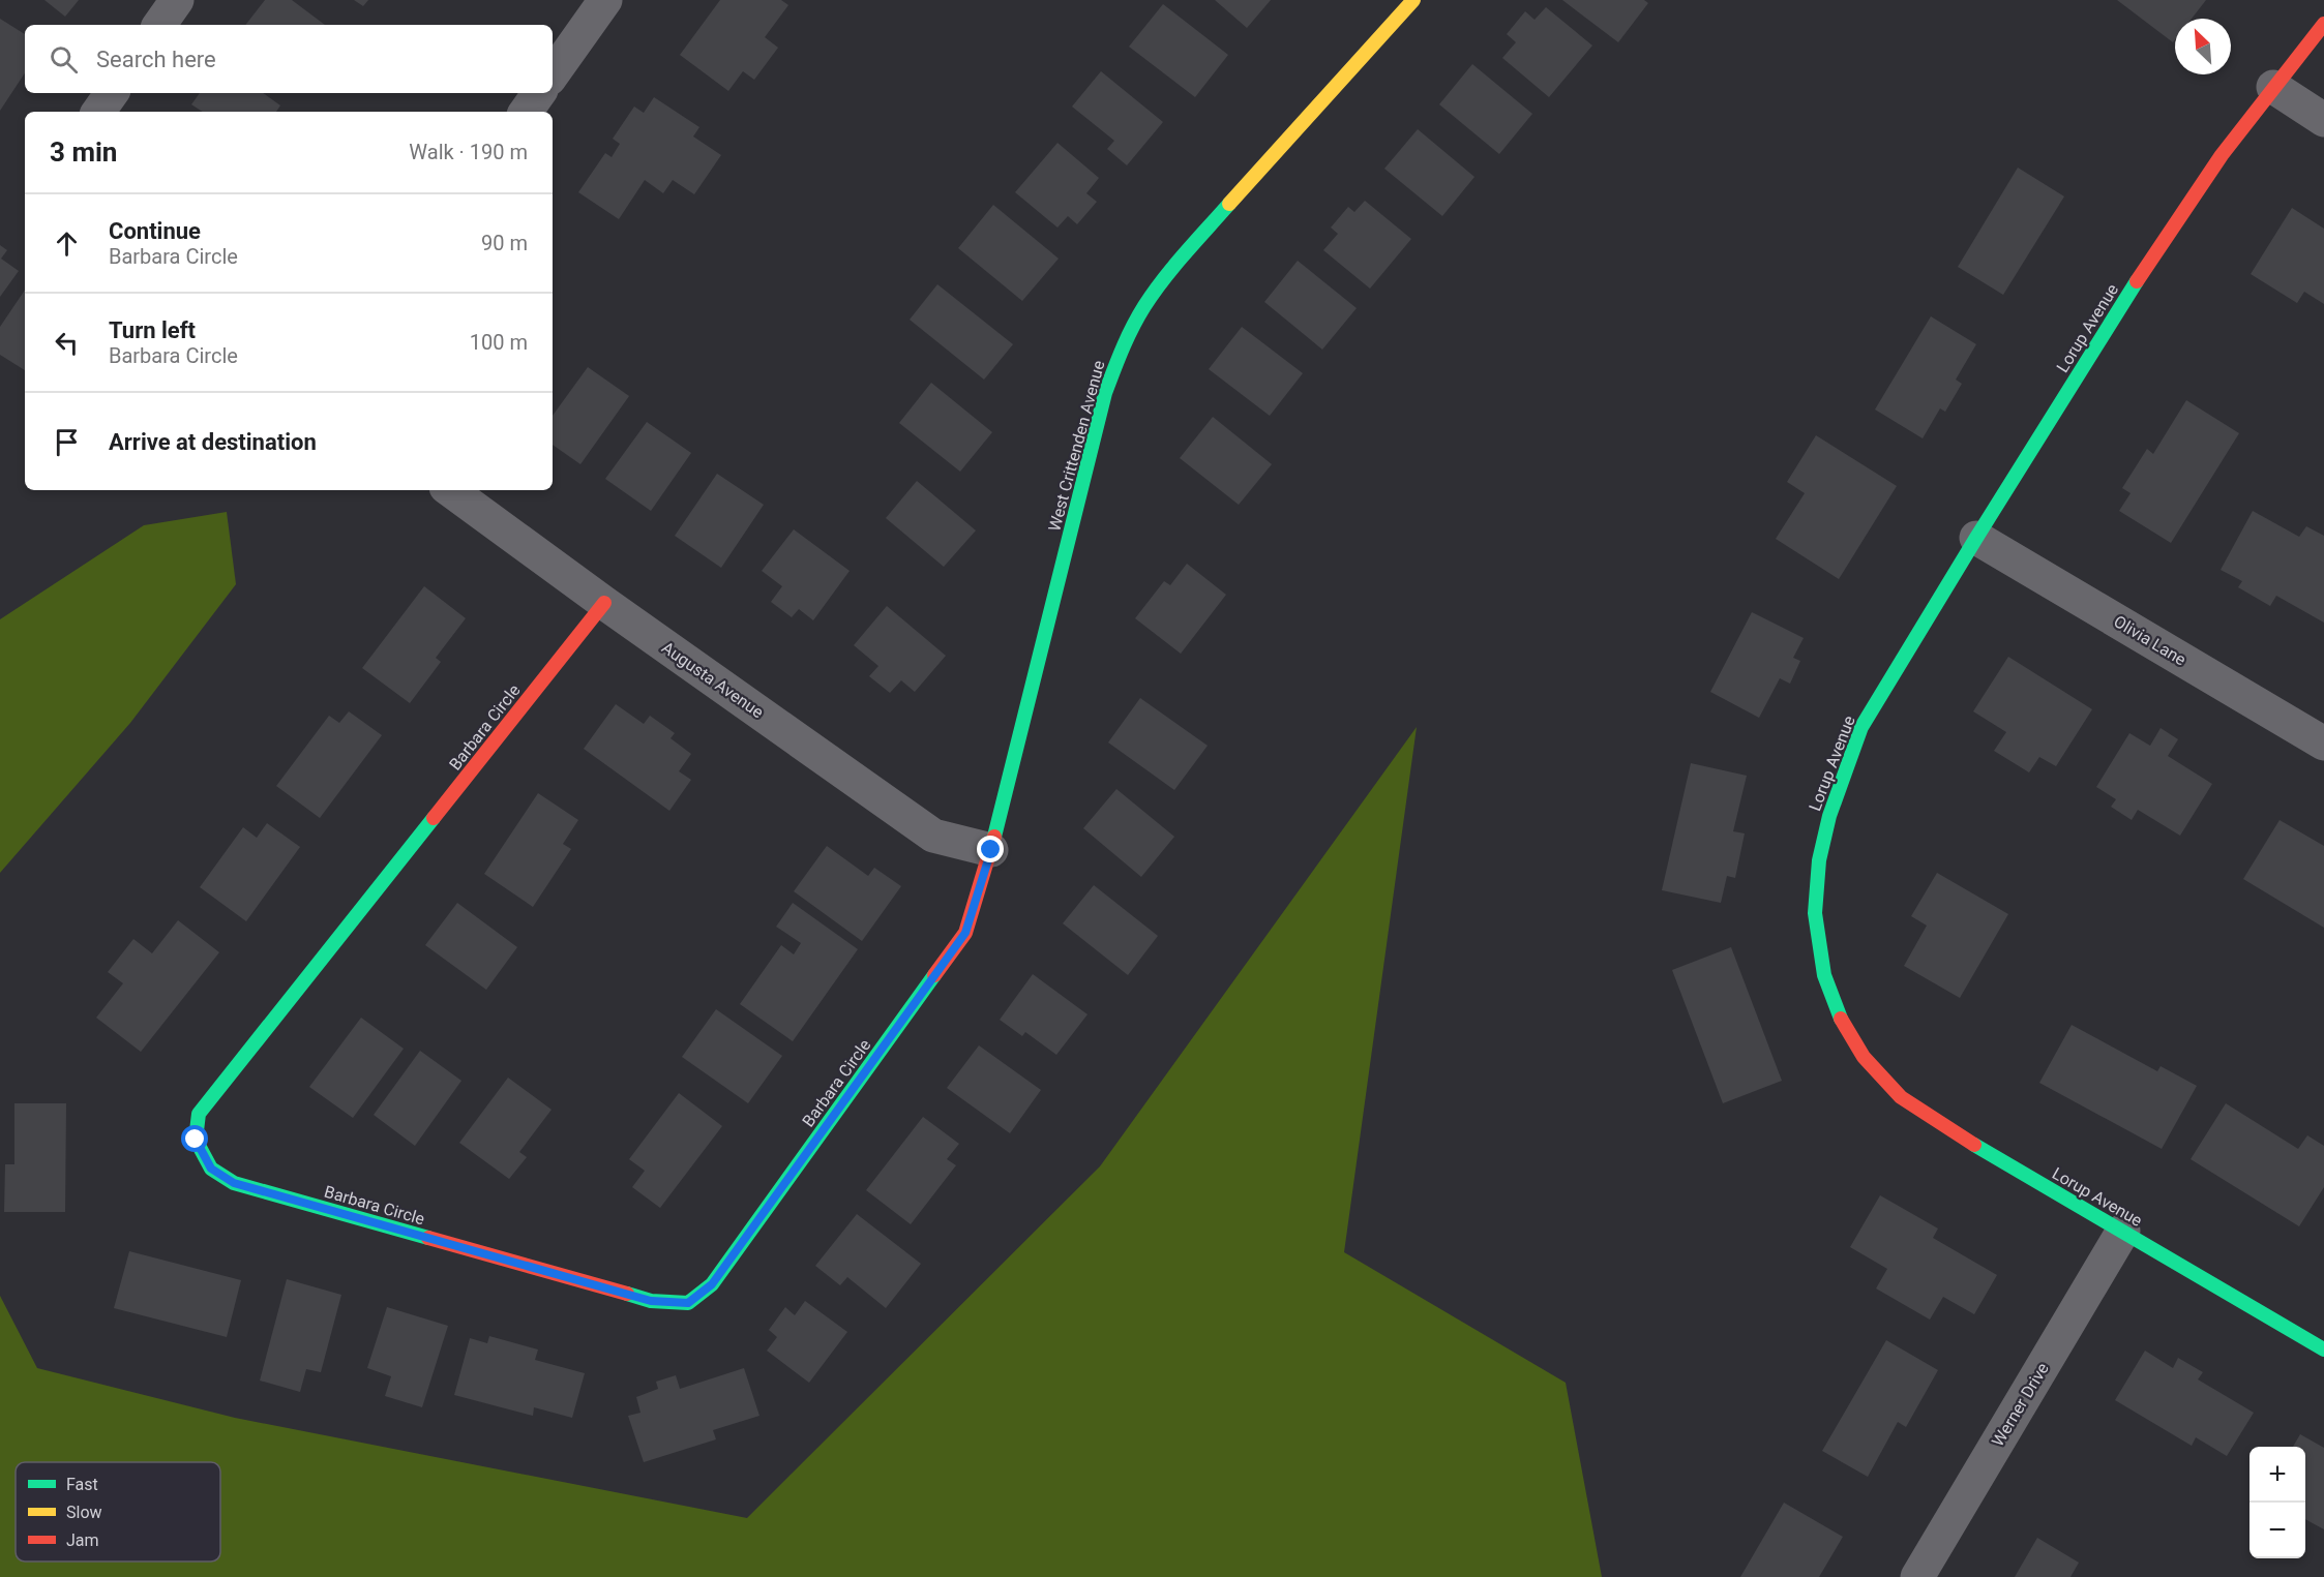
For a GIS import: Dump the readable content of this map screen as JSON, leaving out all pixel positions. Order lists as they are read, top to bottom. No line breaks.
{"streets":{"street":["Lorup Avenue","West Crittenden Avenue","Olivia Lane","Augusta Avenue","Barbara Circle","Werner Drive"]},"crossings":[["Lorup Avenue","Olivia Lane"],["Lorup Avenue","Werner Drive"],["West Crittenden Avenue","Augusta Avenue"],["West Crittenden Avenue","Barbara Circle"],["Augusta Avenue","Barbara Circle"]],"legend":["Fast","Slow","Jam"],"north":"top left","page":{"search":"Search here","heading":["3 min","Walk · 190 m"],"list":[["Continue","Barbara Circle","90 m"],["Turn left","Barbara Circle","100 m"],"Arrive at destination"],"map_buttons":["+","−"]}}
